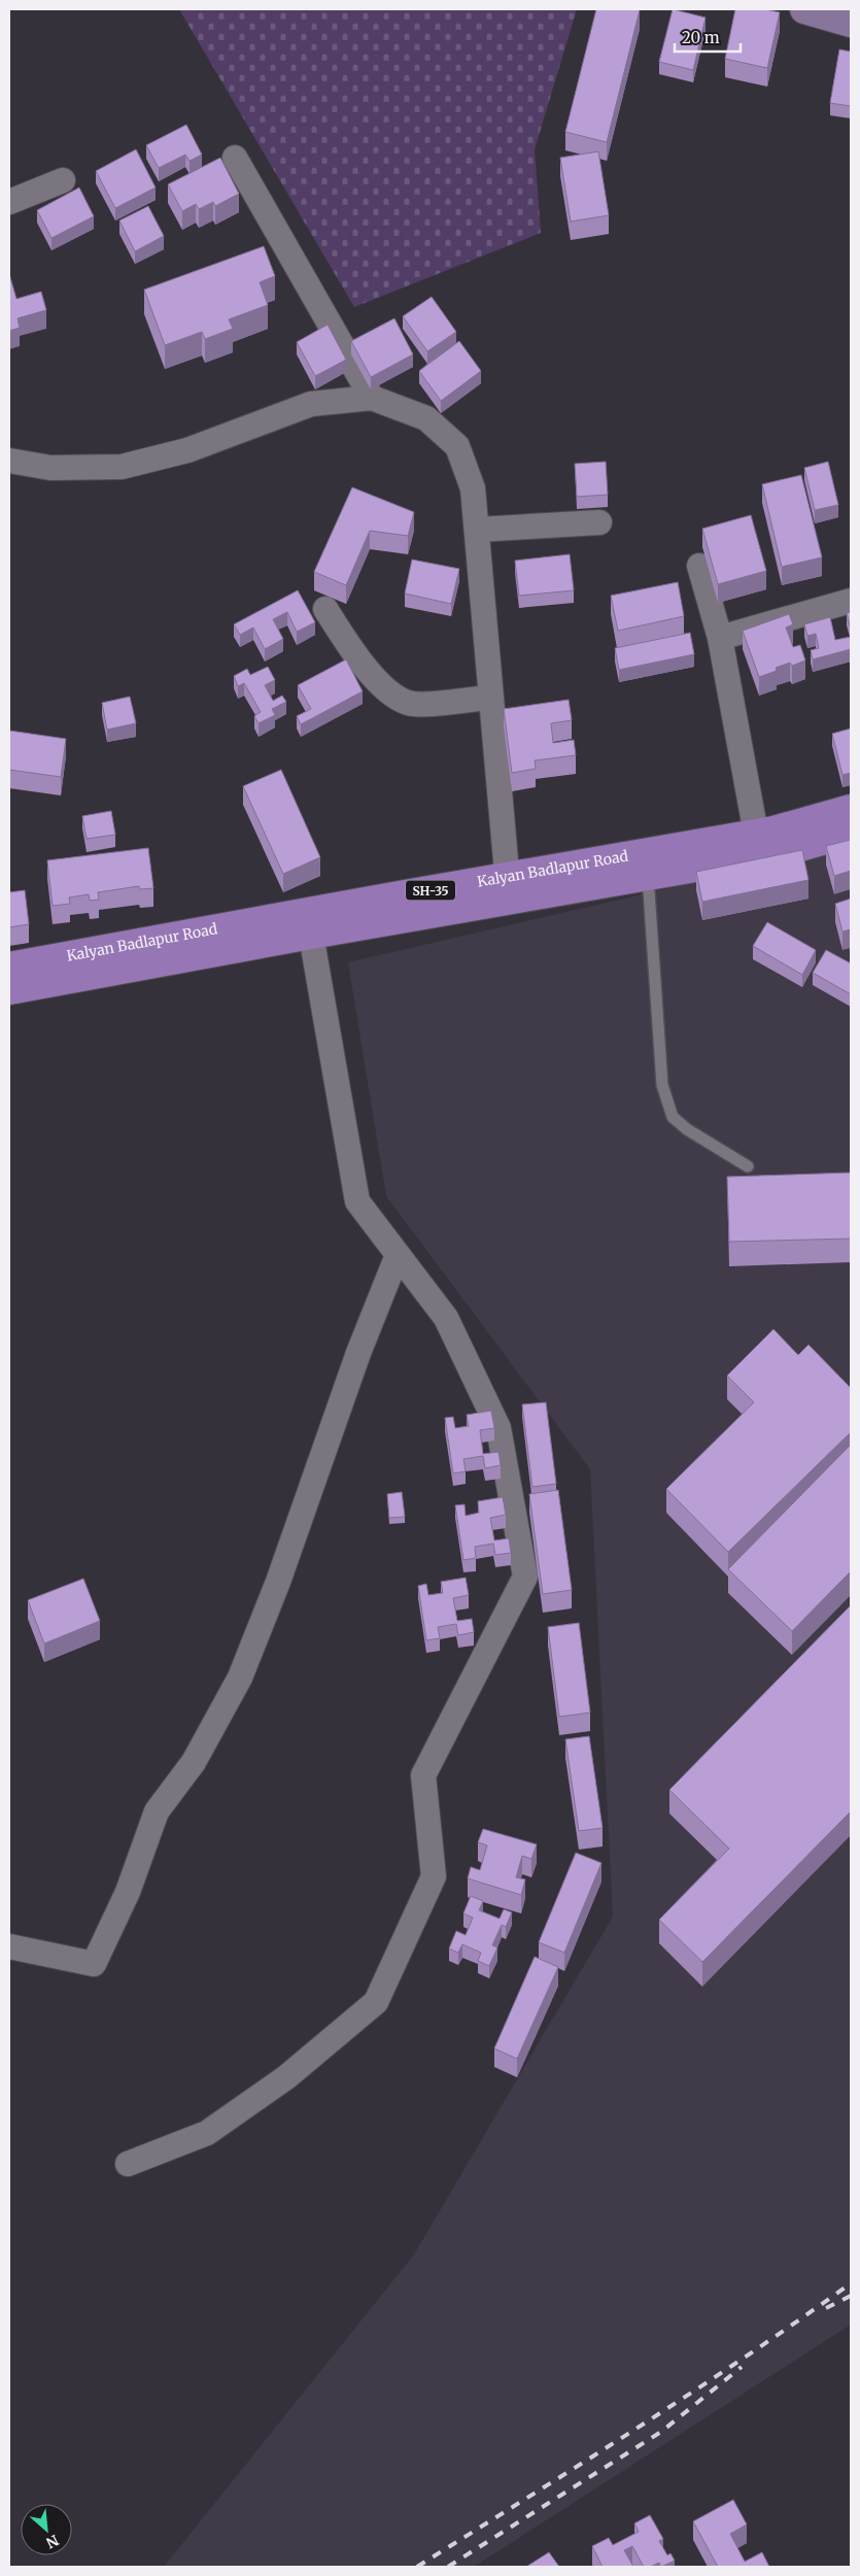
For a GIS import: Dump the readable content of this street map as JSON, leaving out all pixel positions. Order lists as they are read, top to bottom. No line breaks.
{"streets":{"main road":["Kalyan Badlapur Road","SH-35"]},"scale_bar":"20 m","north":"bottom right"}
